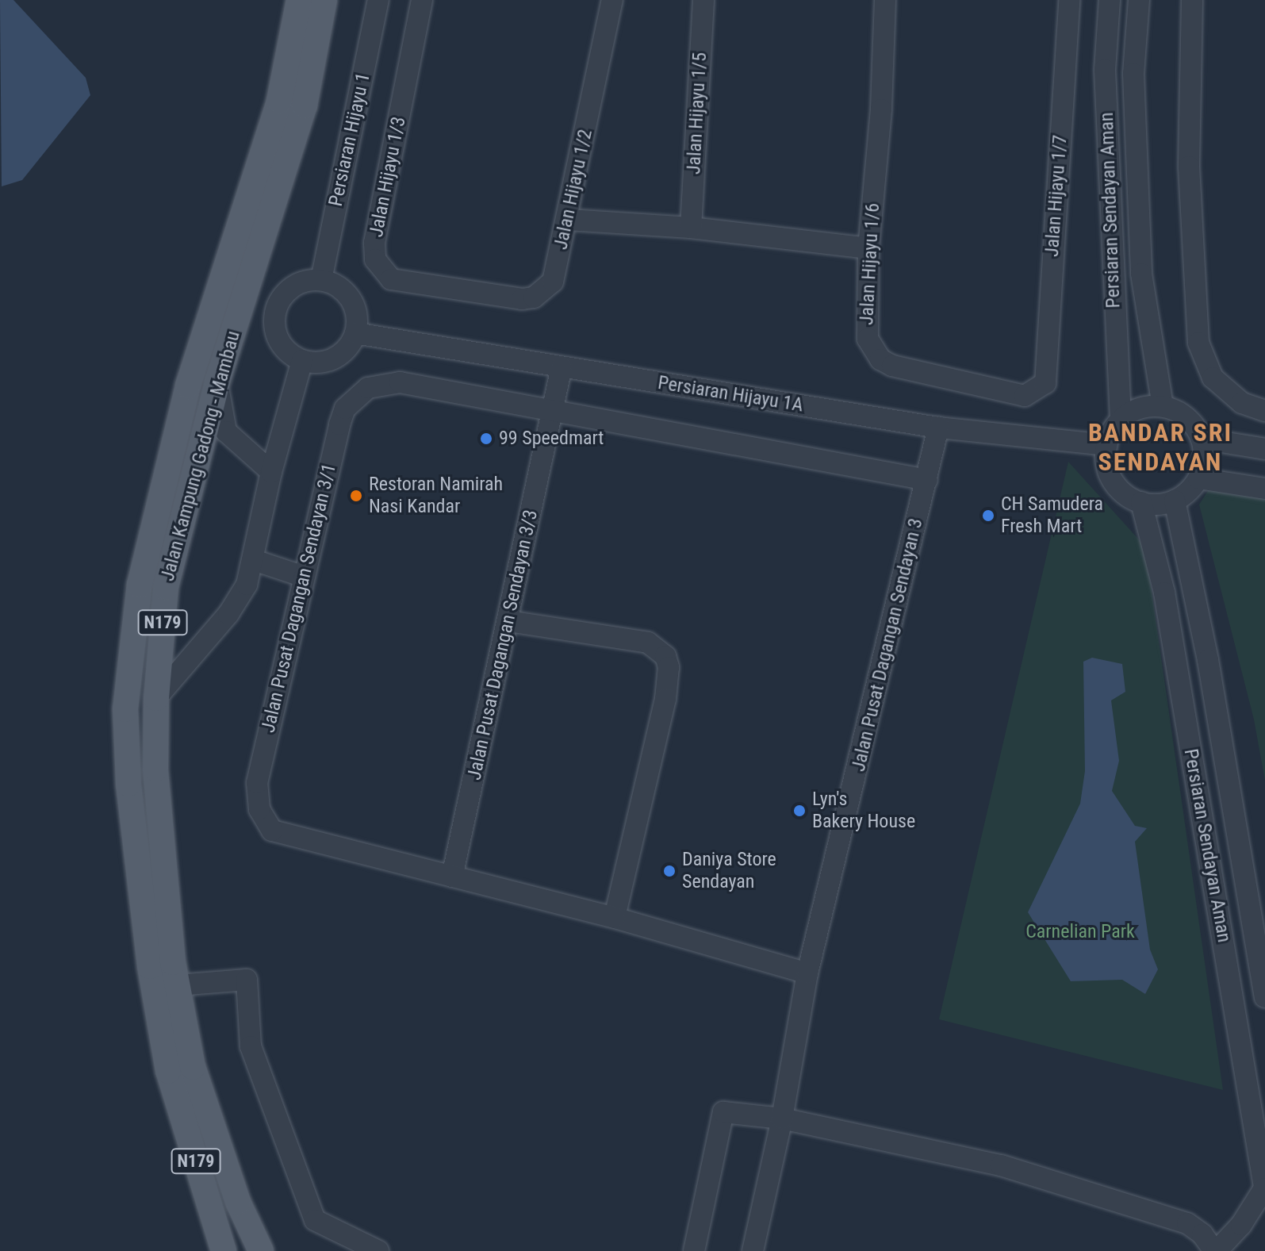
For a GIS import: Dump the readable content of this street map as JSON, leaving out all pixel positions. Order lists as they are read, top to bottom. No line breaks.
{"streets":{"main road":["Jalan Kampung Gadong - Mambau","N179"],"street":["Jalan Hijayu 1/5","Persiaran Hijayu 1","Jalan Hijayu 1/3","Jalan Hijayu 1/2","Jalan Hijayu 1/7","Persiaran Sendayan Aman","Jalan Hijayu 1/6","Persiaran Hijayu 1A","Jalan Pusat Dagangan Sendayan 3/1","Jalan Pusat Dagangan Sendayan 3/3","Jalan Pusat Dagangan Sendayan 3"]},"crossings":[["Persiaran Hijayu 1","Persiaran Hijayu 1A"],["Jalan Hijayu 1/3","Jalan Hijayu 1/2"],["Jalan Hijayu 1/7","Jalan Hijayu 1/6"],["Persiaran Sendayan Aman","Persiaran Hijayu 1A"],["Persiaran Hijayu 1A","Jalan Pusat Dagangan Sendayan 3/3"],["Persiaran Hijayu 1A","Jalan Pusat Dagangan Sendayan 3"],["Jalan Pusat Dagangan Sendayan 3/1","Jalan Pusat Dagangan Sendayan 3/3"],["Jalan Pusat Dagangan Sendayan 3/1","Jalan Pusat Dagangan Sendayan 3"]],"districts":["BANDAR SRI SENDAYAN"],"parks":["Carnelian Park"],"places":["99 Speedmart","Restoran Namirah Nasi Kandar","CH Samudera Fresh Mart","Lyn's Bakery House","Daniya Store Sendayan"]}
